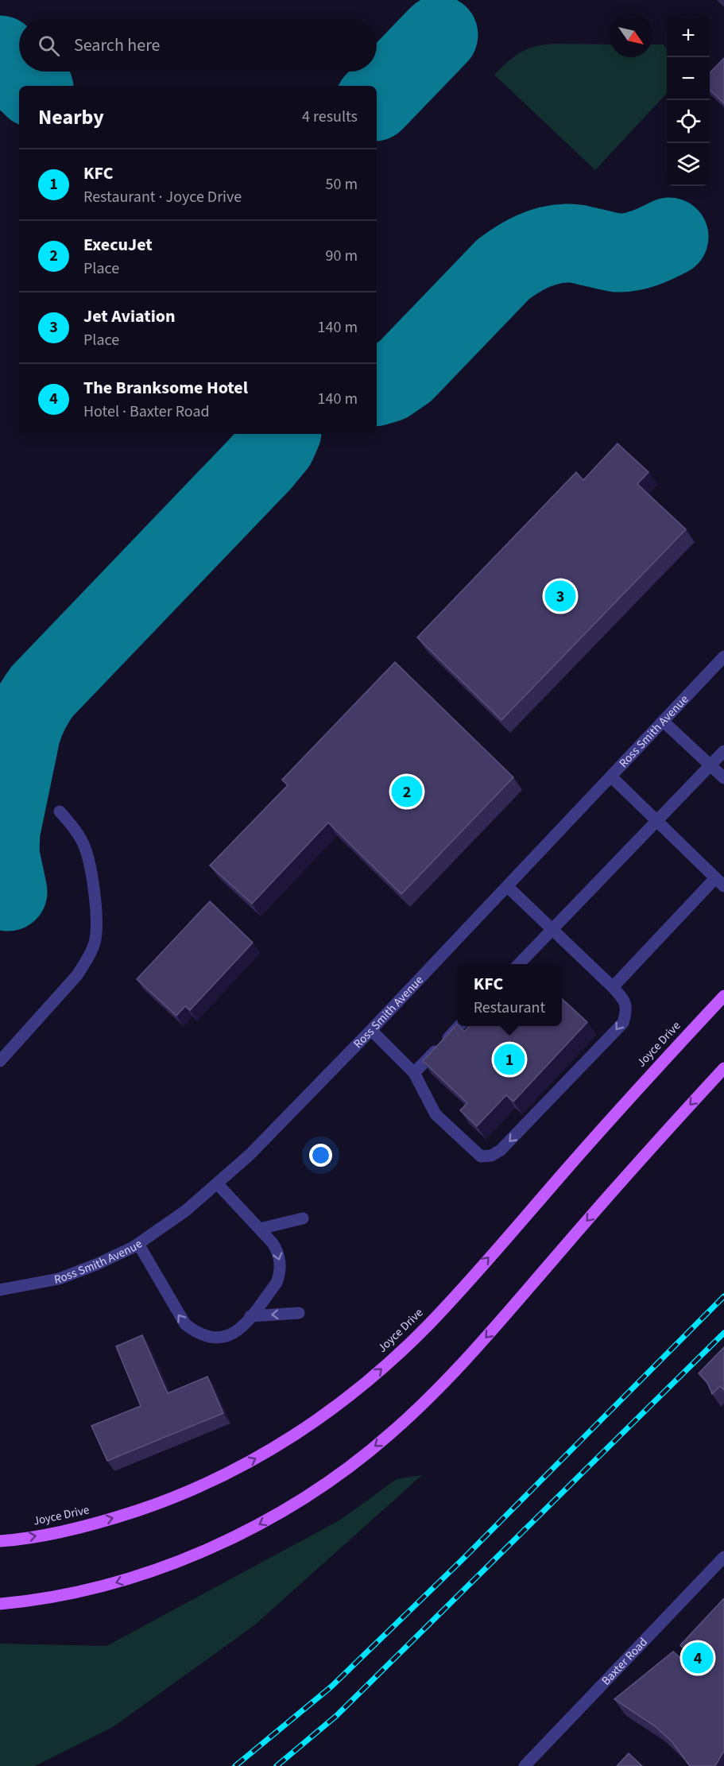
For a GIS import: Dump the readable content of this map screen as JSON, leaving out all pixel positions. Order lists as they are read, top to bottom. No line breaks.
{"streets":{"main road":["Joyce Drive"],"street":["Ross Smith Avenue","Baxter Road"]},"north":"bottom right","page":{"map_buttons":["+","−"],"search":"Search here","heading":["Nearby","4 results"],"list":[{"mark":"1","name":"KFC","note":"Restaurant · Joyce Drive","value":"50 m"},{"mark":"2","name":"ExecuJet","note":"Place","value":"90 m"},{"mark":"3","name":"Jet Aviation","note":"Place","value":"140 m"},{"mark":"4","name":"The Branksome Hotel","note":"Hotel · Baxter Road","value":"140 m"}],"pins":["3","2","1","4"],"popup":["KFC","Restaurant"]}}
